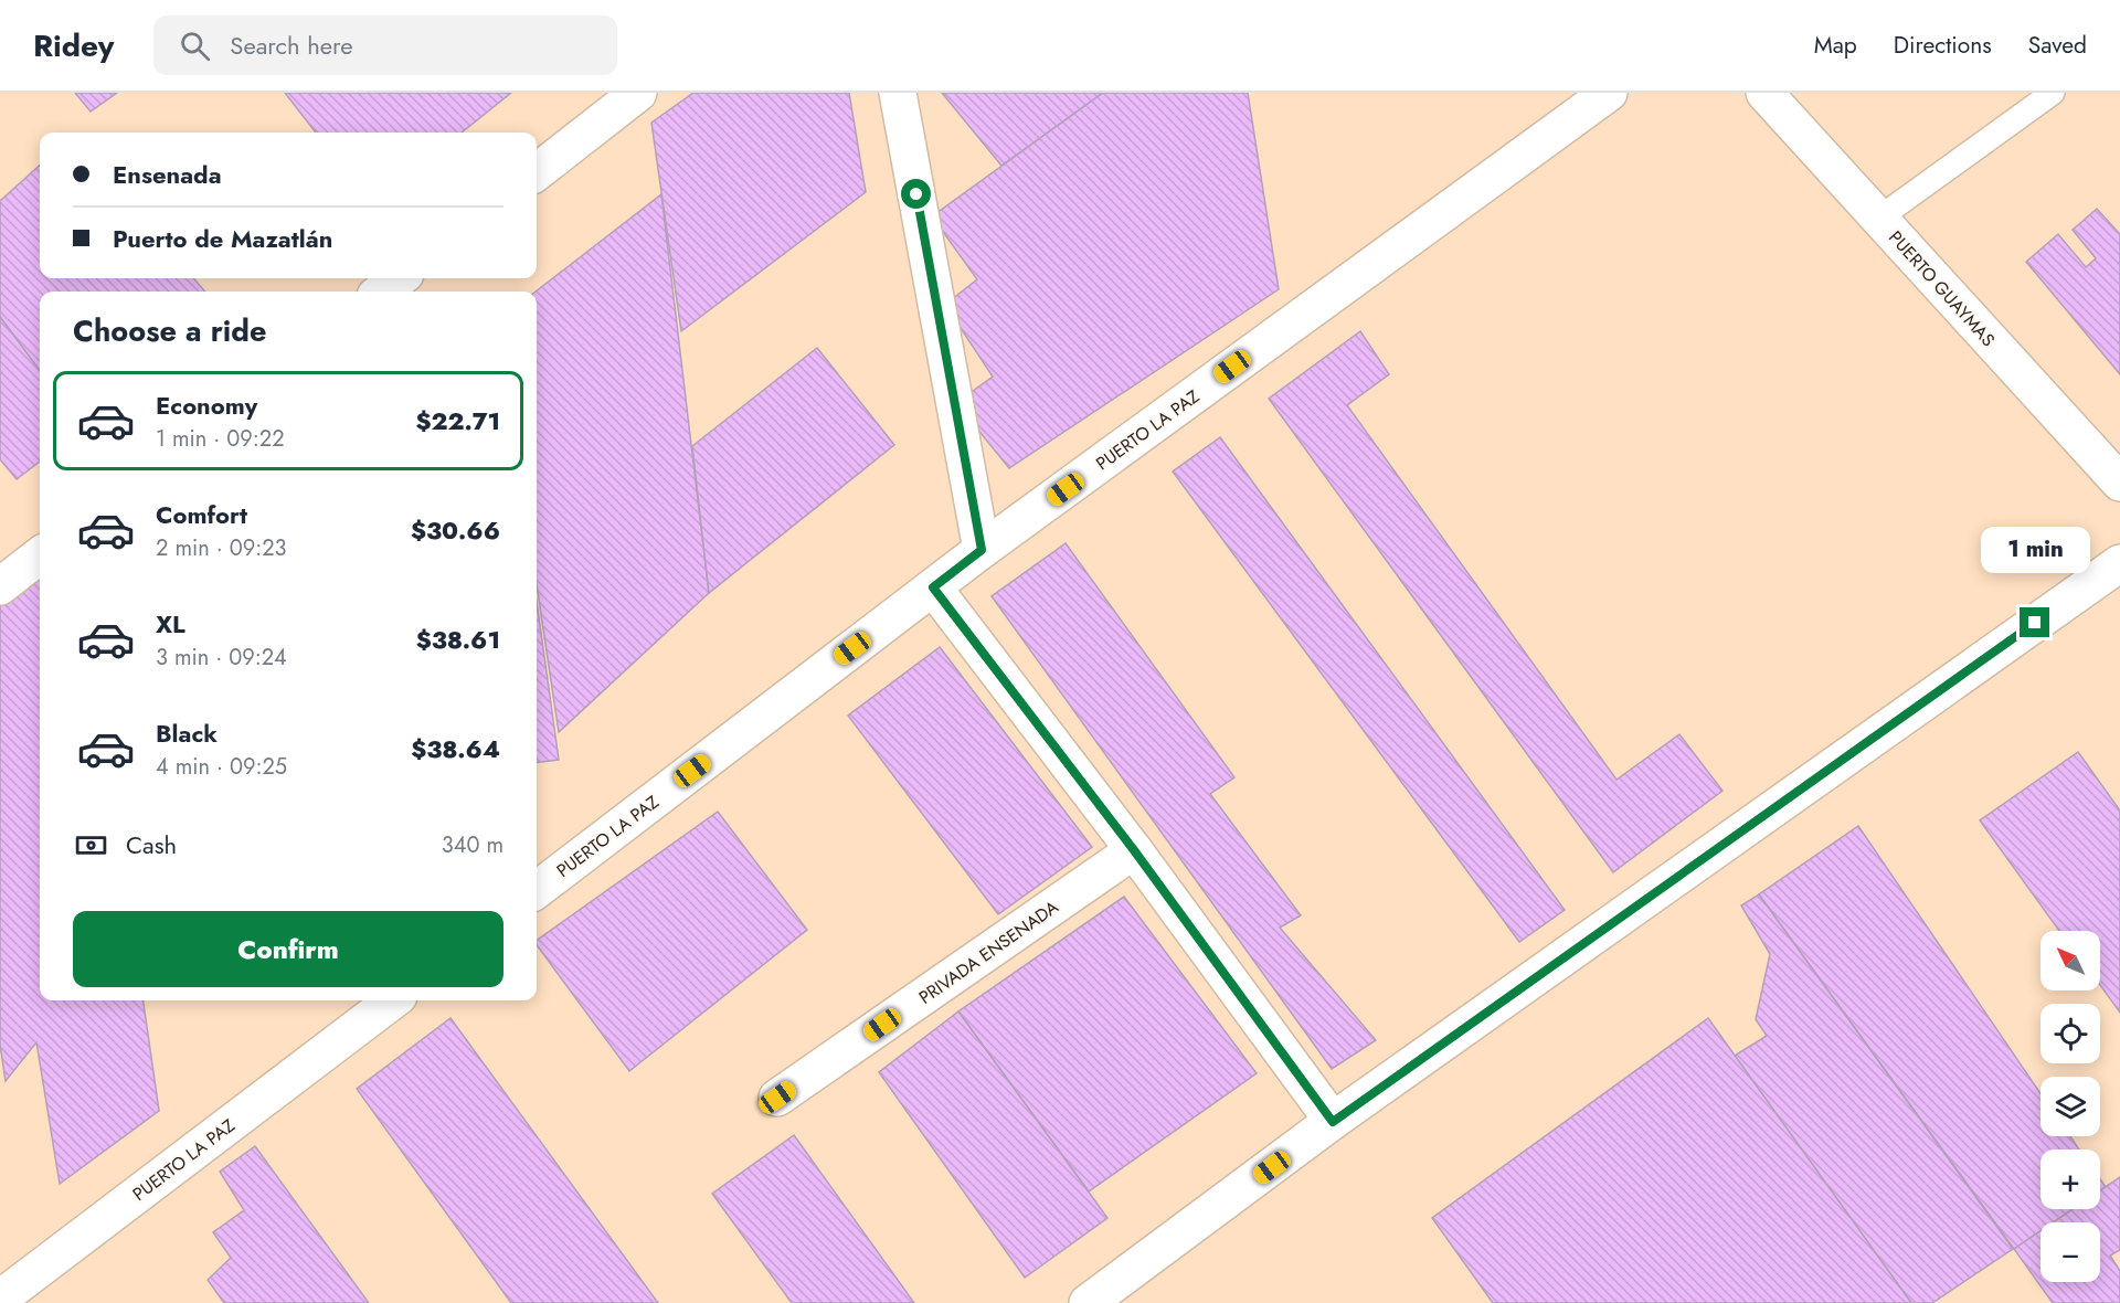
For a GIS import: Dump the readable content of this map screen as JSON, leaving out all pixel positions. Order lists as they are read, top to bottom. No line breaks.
{"streets":{"street":["PUERTO GUAYMAS","PUERTO LA PAZ","PRIVADA ENSENADA"]},"north":"top left","page":{"header":"Ridey","search":"Search here","nav":["Map","Directions","Saved"],"banner":["Ensenada","Puerto de Mazatlán"],"heading":"Choose a ride","list":[{"name":"Economy","note":"1 min · 09:22","value":"$22.71"},{"name":"Comfort","note":"2 min · 09:23","value":"$30.66"},{"name":"XL","note":"3 min · 09:24","value":"$38.61"},{"name":"Black","note":"4 min · 09:25","value":"$38.64"}],"bubble":"1 min","pay":["Cash","340 m"],"buttons":"Confirm","map_buttons":["+","−"]}}
